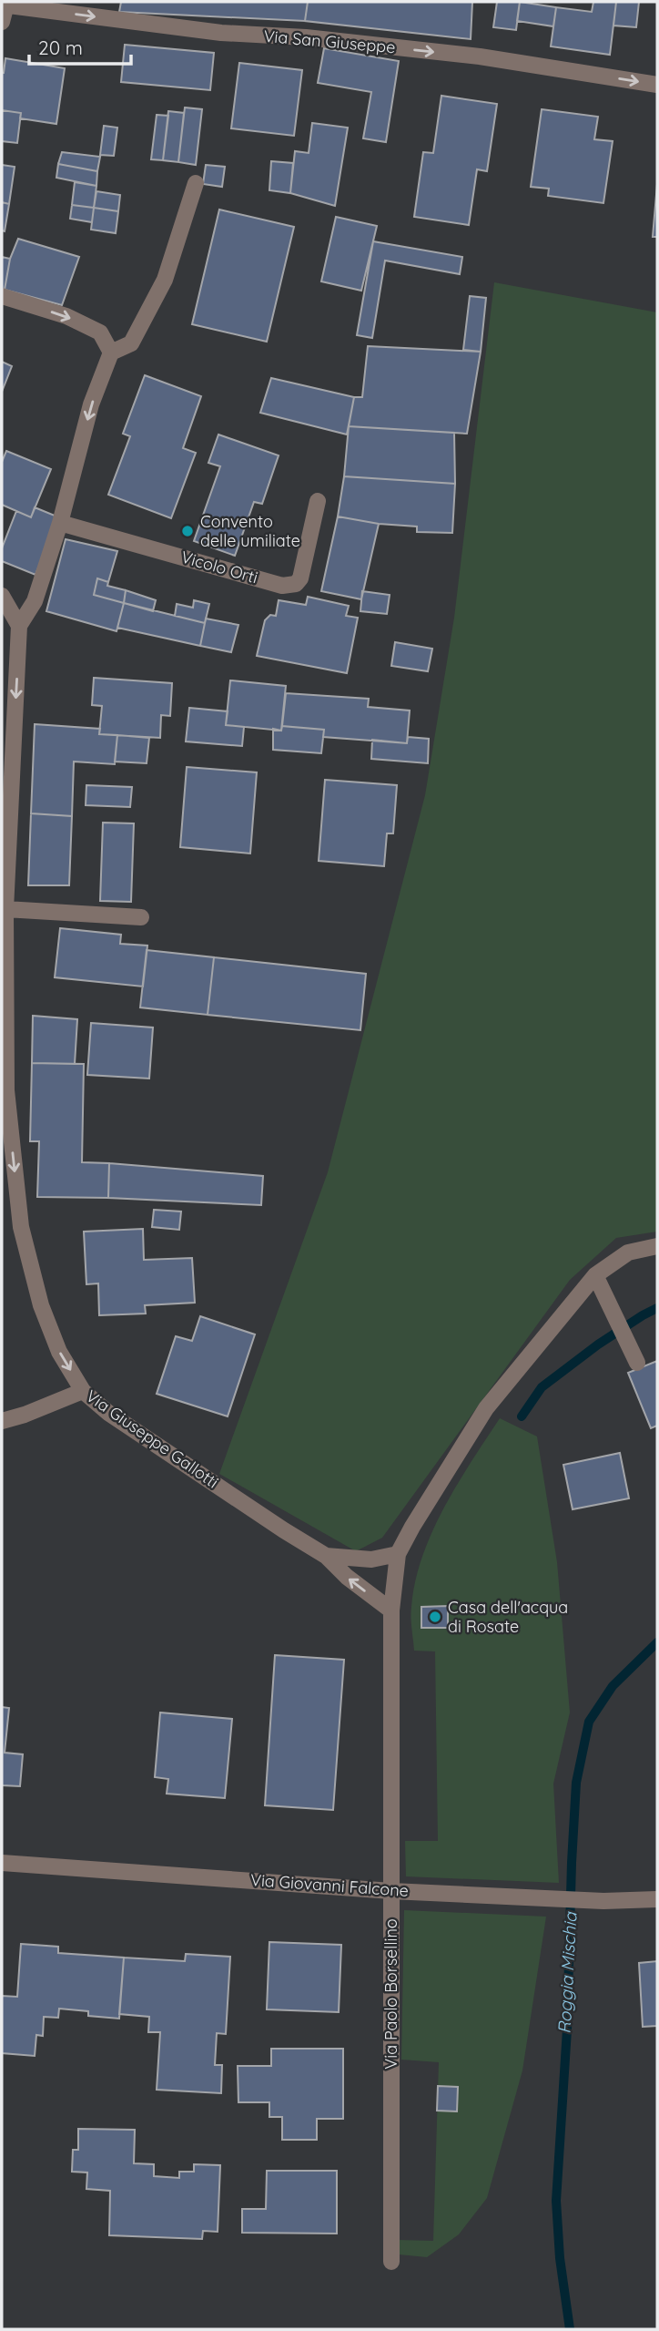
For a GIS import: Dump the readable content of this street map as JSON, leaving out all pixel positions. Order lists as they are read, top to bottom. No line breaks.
{"streets":{"street":["Via San Giuseppe","Vicolo Orti","Via Giuseppe Gallotti","Via Giovanni Falcone","Via Paolo Borsellino"]},"crossings":[["Via Giuseppe Gallotti","Via Paolo Borsellino"],["Via Giovanni Falcone","Via Paolo Borsellino"]],"one_way":["Via San Giuseppe","Via Giuseppe Gallotti"],"water":["Roggia Mischia"],"places":["Convento delle umiliate","Casa dell'acqua di Rosate"],"scale_bar":"20 m"}
